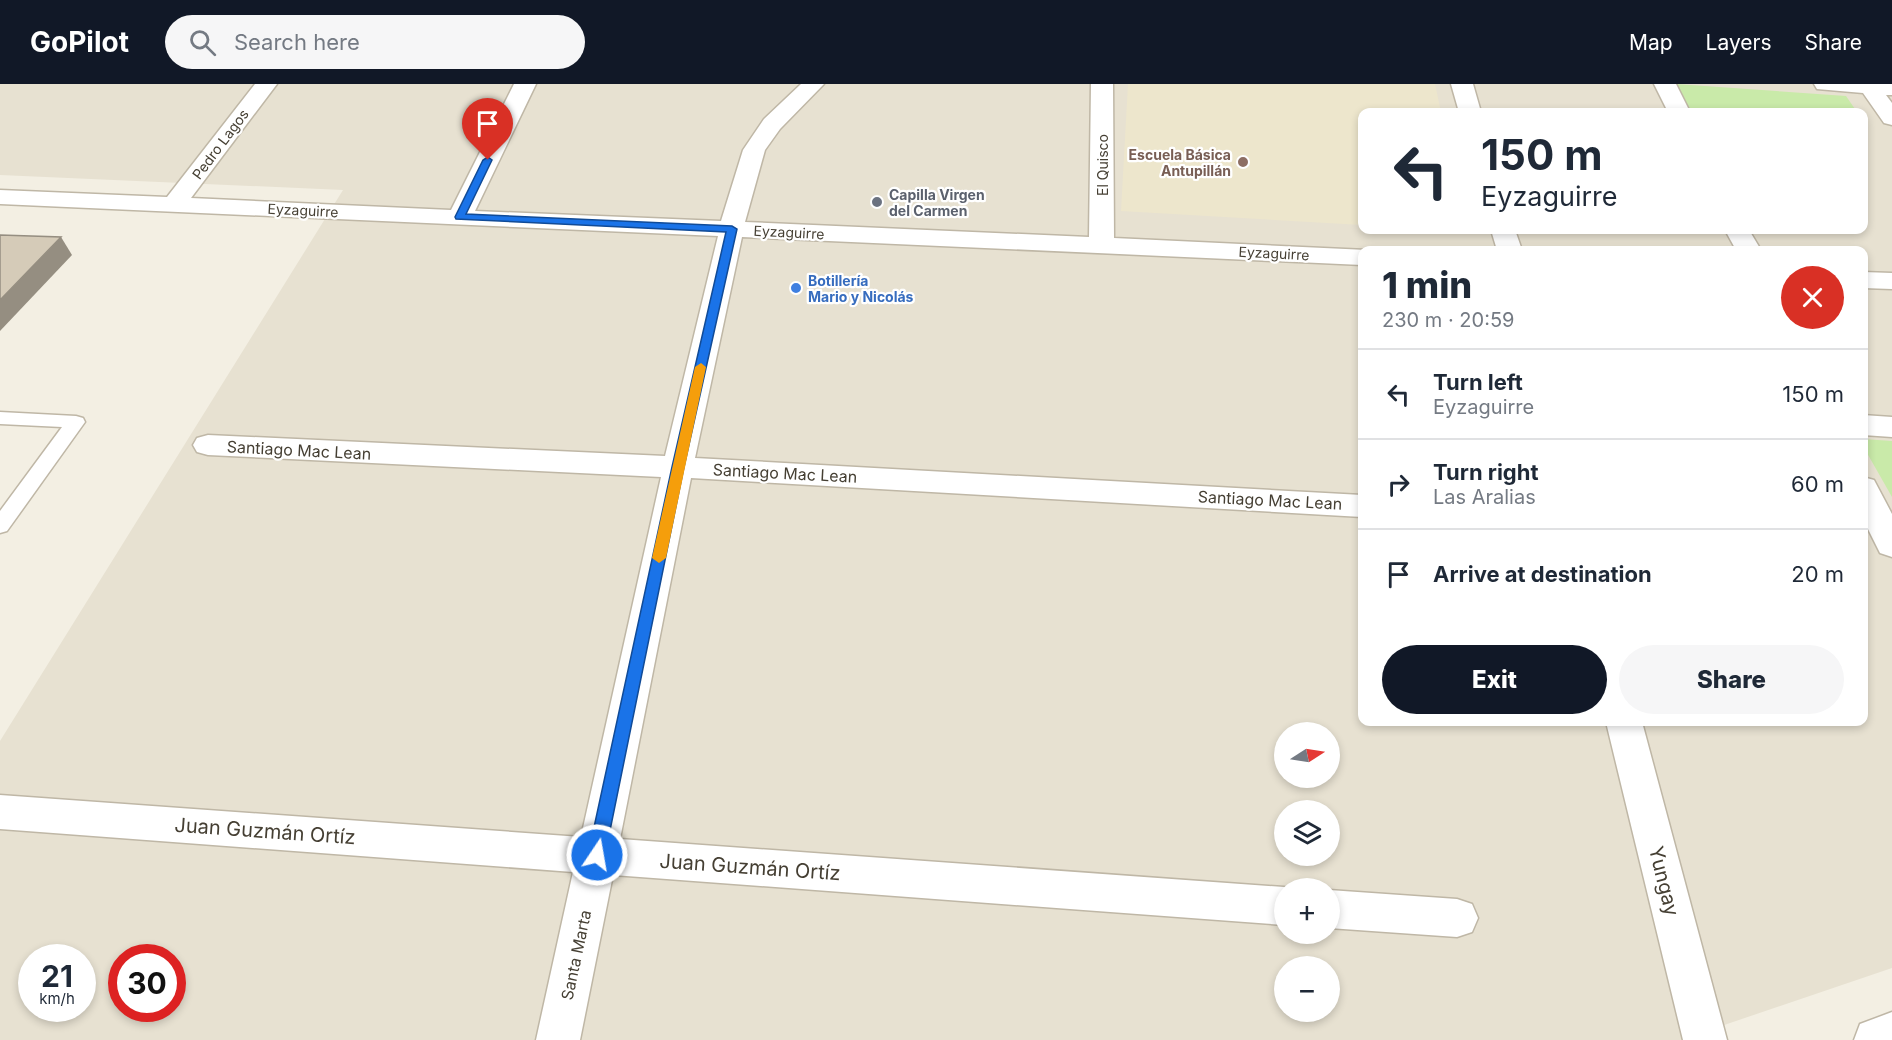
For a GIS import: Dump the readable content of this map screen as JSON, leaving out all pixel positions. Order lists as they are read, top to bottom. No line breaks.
{"streets":{"street":["Pedro Lagos","El Quisco","Eyzaguirre","Santiago Mac Lean","Juan Guzmán Ortíz","Yungay","Santa Marta"]},"crossings":[["Pedro Lagos","Eyzaguirre"],["El Quisco","Eyzaguirre"],["Eyzaguirre","Santa Marta"],["Santiago Mac Lean","Santa Marta"],["Juan Guzmán Ortíz","Santa Marta"]],"places":["Escuela Básica Antupillán","Capilla Virgen del Carmen","Botillería Mario y Nicolás"],"north":"right","page":{"header":"GoPilot","search":"Search here","nav":["Map","Layers","Share"],"turn":["150 m","Eyzaguirre"],"heading":["1 min","230 m · 20:59"],"list":[{"name":"Turn left","note":"Eyzaguirre","value":"150 m"},{"name":"Turn right","note":"Las Aralias","value":"60 m"},{"name":"Arrive at destination","value":"20 m"}],"buttons":["Exit","Share"],"map_buttons":["+","−"],"speed":"21 km/h","limit":"30"}}
